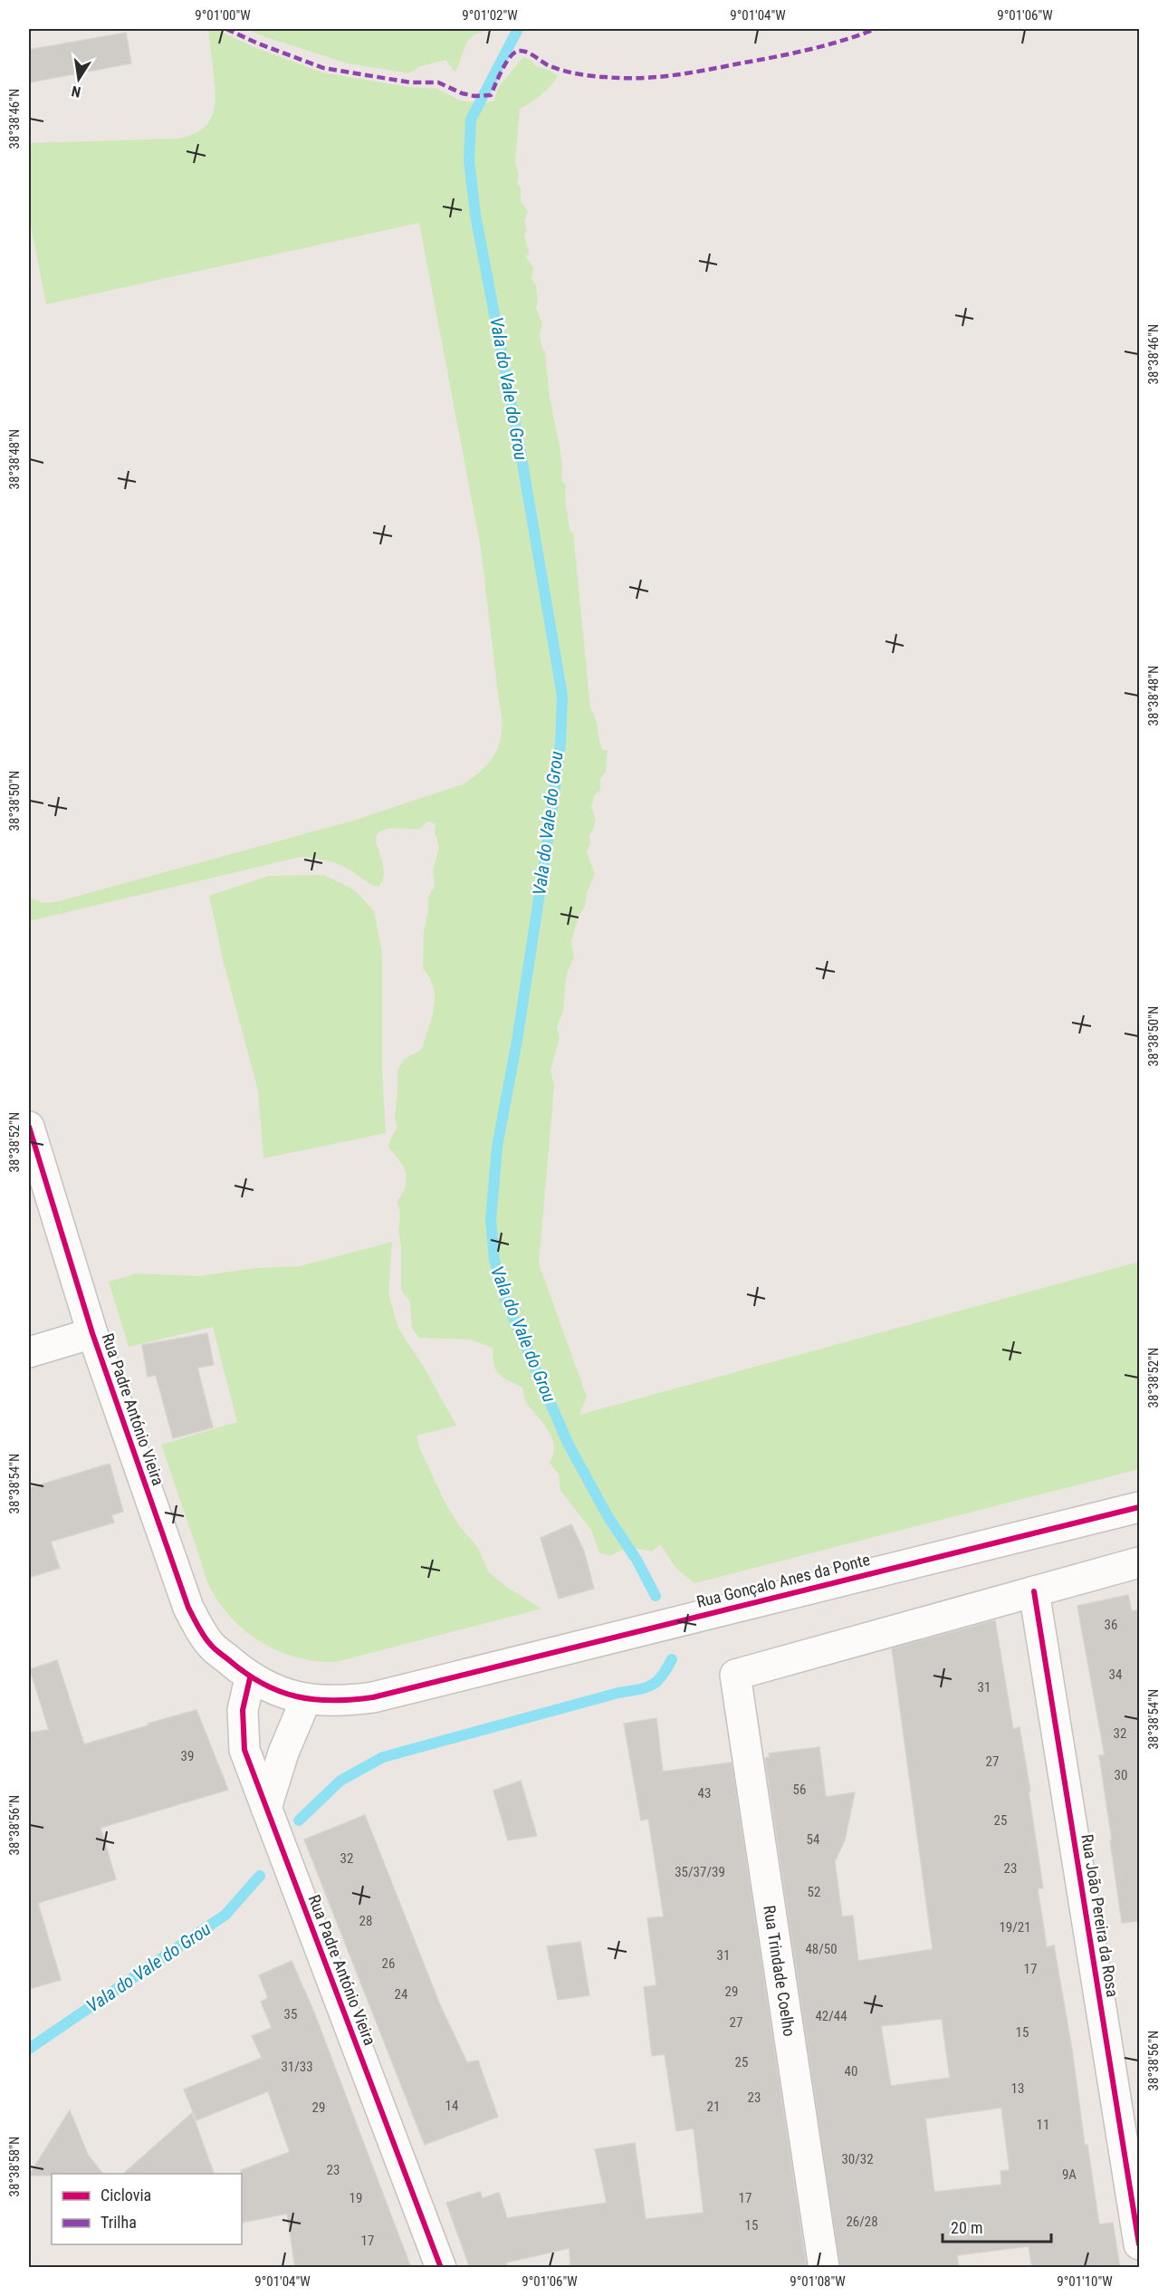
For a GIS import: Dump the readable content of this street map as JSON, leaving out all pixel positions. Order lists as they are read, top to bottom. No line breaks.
{"streets":{"street":["Rua Padre António Vieira","Rua Gonçalo Anes da Ponte","Rua João Pereira da Rosa","Rua Trindade Coelho"]},"crossings":[["Rua Padre António Vieira","Rua Gonçalo Anes da Ponte"],["Rua João Pereira da Rosa","Rua Trindade Coelho"]],"water":["Vala do Vale do Grou"],"house_numbers":["36","34","31","32","39","27","30","56","43","25","54","32","23","35/37/39","52","28","19/21","48/50","31","26","17","29","24","35","42/44","27","15","25","31/33","40","13","23","14","21","29","11","30/32","23","9A","19","17","26/28","15","17"],"legend":["Ciclovia","Trilha"],"scale_bar":"20 m","north":"bottom","coordinates":["9°01'00\"W","9°01'02\"W","9°01'04\"W","9°01'06\"W","38°38'46\"N","38°38'48\"N","38°38'50\"N","38°38'52\"N","38°38'54\"N","38°38'56\"N","38°38'58\"N","9°01'08\"W","9°01'10\"W"]}
